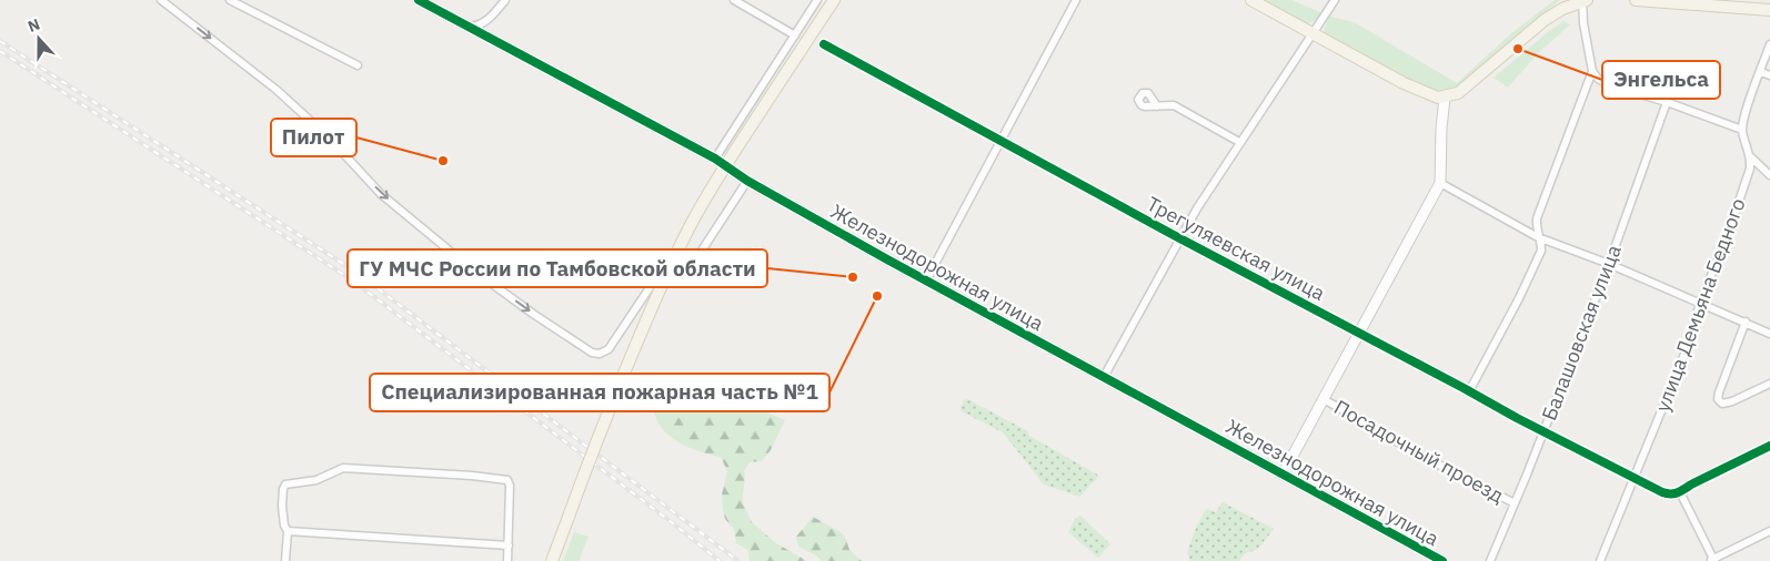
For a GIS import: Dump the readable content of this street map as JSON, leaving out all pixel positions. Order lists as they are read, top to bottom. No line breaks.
{"streets":{"street":["Трегуляевская улица","Железнодорожная улица","улица Демьяна Бедного","Балашовская улица","Посадочный проезд"]},"crossings":[["Трегуляевская улица","улица Демьяна Бедного"],["Трегуляевская улица","Балашовская улица"],["Балашовская улица","Посадочный проезд"]],"places":["Энгельса","Пилот","ГУ МЧС России по Тамбовской области","Специализированная пожарная часть №1"],"north":"top"}
